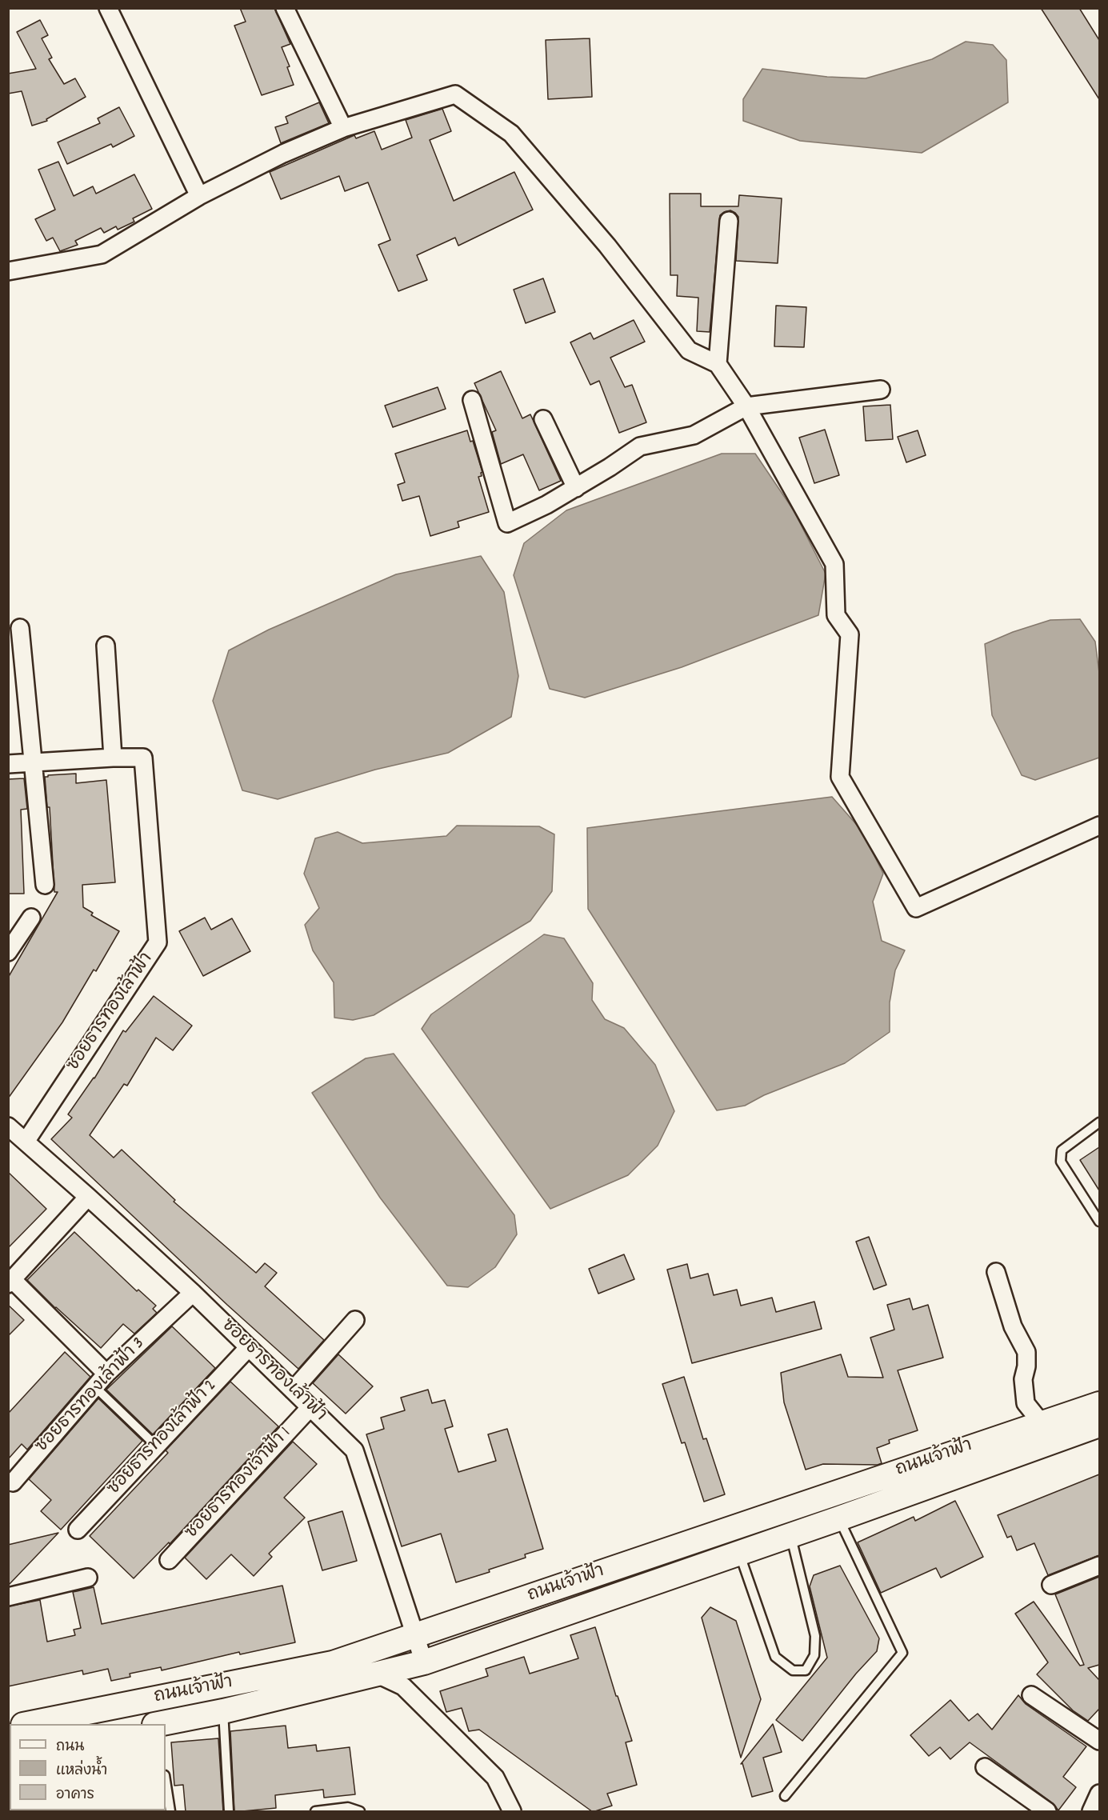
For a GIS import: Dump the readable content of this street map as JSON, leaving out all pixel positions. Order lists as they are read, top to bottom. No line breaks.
{"streets":{"main road":["ถนนเจ้าฟ้า"],"street":["ซอยธารทองเล้าฟ้า","ซอยธารทองเล้าฟ้า 3","ซอยธารทองเล้าฟ้า 2","ซอยธารทองเจ้าฟ้า 1"]},"crossings":[["ซอยธารทองเล้าฟ้า","ซอยธารทองเล้าฟ้า 3"],["ซอยธารทองเล้าฟ้า","ซอยธารทองเล้าฟ้า 2"],["ซอยธารทองเล้าฟ้า","ถนนเจ้าฟ้า"],["ซอยธารทองเล้าฟ้า","ซอยธารทองเจ้าฟ้า 1"]],"legend":["ถนน","แหล่งน้ำ","อาคาร"]}
